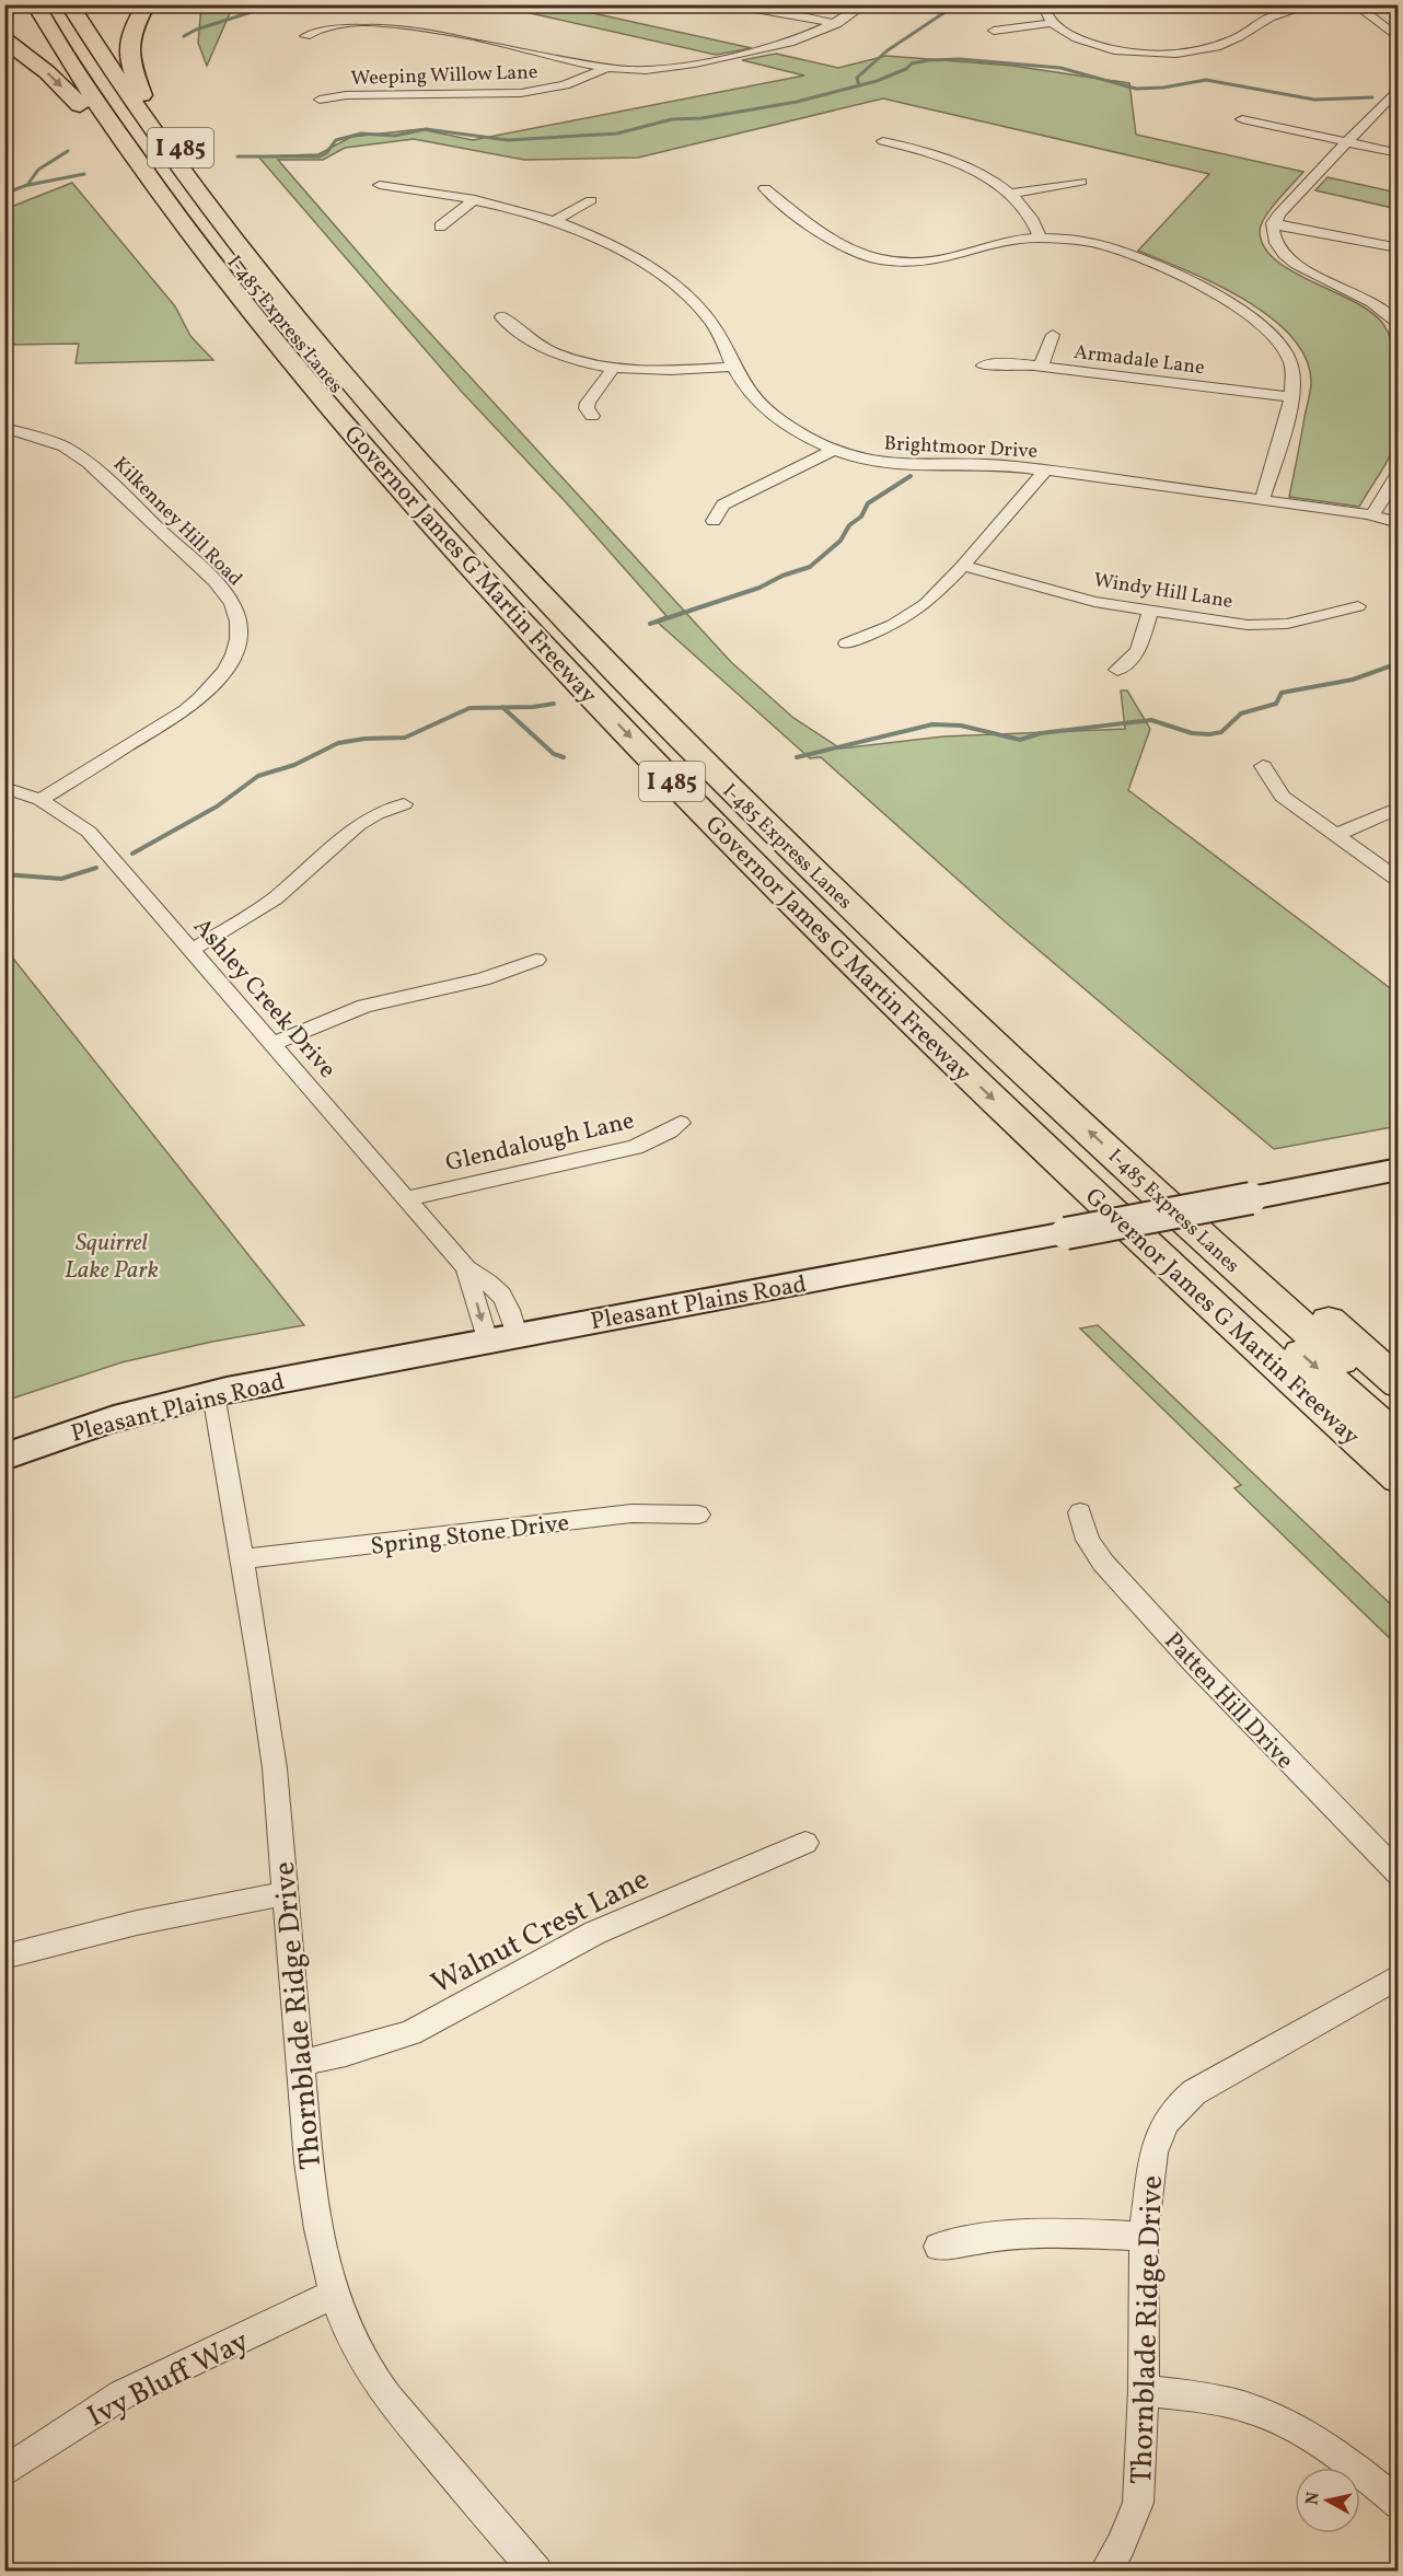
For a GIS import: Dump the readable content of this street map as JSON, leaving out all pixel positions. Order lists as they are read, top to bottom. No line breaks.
{"streets":{"highway":["I 485","I-485 Express Lanes","Governor James G Martin Freeway"],"street":["Weeping Willow Lane","Armadale Lane","Brightmoor Drive","Kilkenney Hill Road","Windy Hill Lane","Ashley Creek Drive","Glendalough Lane","Pleasant Plains Road","Spring Stone Drive","Patten Hill Drive","Walnut Crest Lane","Thornblade Ridge Drive","Ivy Bluff Way"]},"crossings":[["Kilkenney Hill Road","Ashley Creek Drive"],["Ashley Creek Drive","Glendalough Lane"],["Ashley Creek Drive","Pleasant Plains Road"],["Pleasant Plains Road","Thornblade Ridge Drive"],["Spring Stone Drive","Thornblade Ridge Drive"],["Walnut Crest Lane","Thornblade Ridge Drive"],["Thornblade Ridge Drive","Ivy Bluff Way"]],"parks":["Squirrel Lake Park"],"north":"left"}
